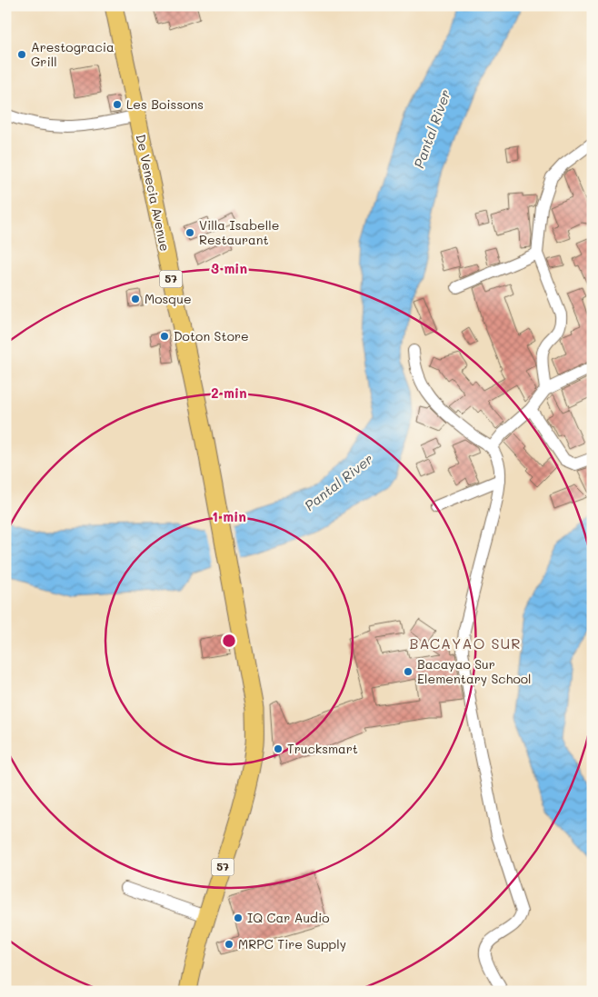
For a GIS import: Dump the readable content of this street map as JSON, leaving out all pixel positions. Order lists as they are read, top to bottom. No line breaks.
{"streets":{"highway":["De Venecia Avenue","57"]},"districts":["BACAYAO SUR"],"water":["Pantal River"],"places":["Arestogracia Grill","Les Boissons","Villa Isabelle Restaurant","Mosque","Doton Store","Bacayao Sur Elementary School","Trucksmart","IQ Car Audio","MRPC Tire Supply"],"rings":["3 min","2 min","1 min"]}
